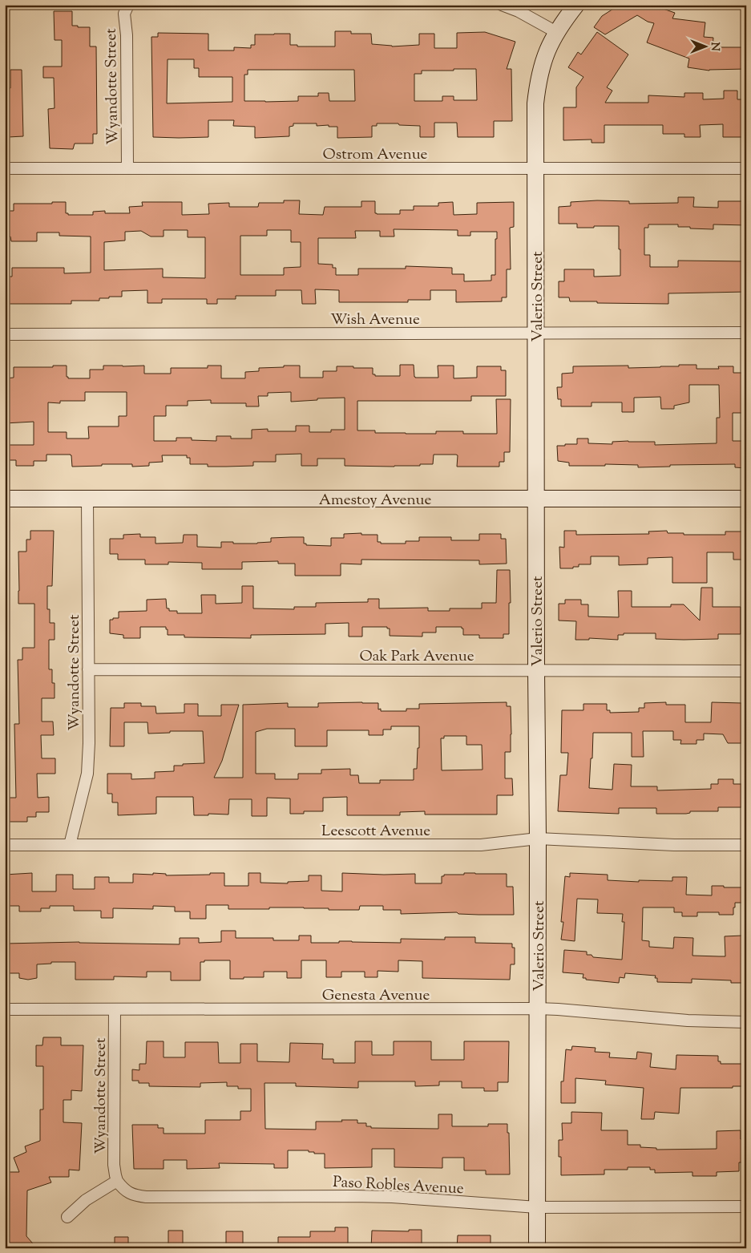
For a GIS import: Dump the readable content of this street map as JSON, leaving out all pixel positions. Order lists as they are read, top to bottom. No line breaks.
{"streets":{"street":["Wyandotte Street","Ostrom Avenue","Valerio Street","Wish Avenue","Amestoy Avenue","Oak Park Avenue","Leescott Avenue","Genesta Avenue","Paso Robles Avenue"]},"crossings":[["Wyandotte Street","Ostrom Avenue"],["Wyandotte Street","Amestoy Avenue"],["Wyandotte Street","Oak Park Avenue"],["Wyandotte Street","Leescott Avenue"],["Wyandotte Street","Genesta Avenue"],["Wyandotte Street","Paso Robles Avenue"],["Ostrom Avenue","Valerio Street"],["Valerio Street","Wish Avenue"],["Valerio Street","Amestoy Avenue"],["Valerio Street","Oak Park Avenue"],["Valerio Street","Leescott Avenue"],["Valerio Street","Genesta Avenue"],["Valerio Street","Paso Robles Avenue"]],"north":"right"}
